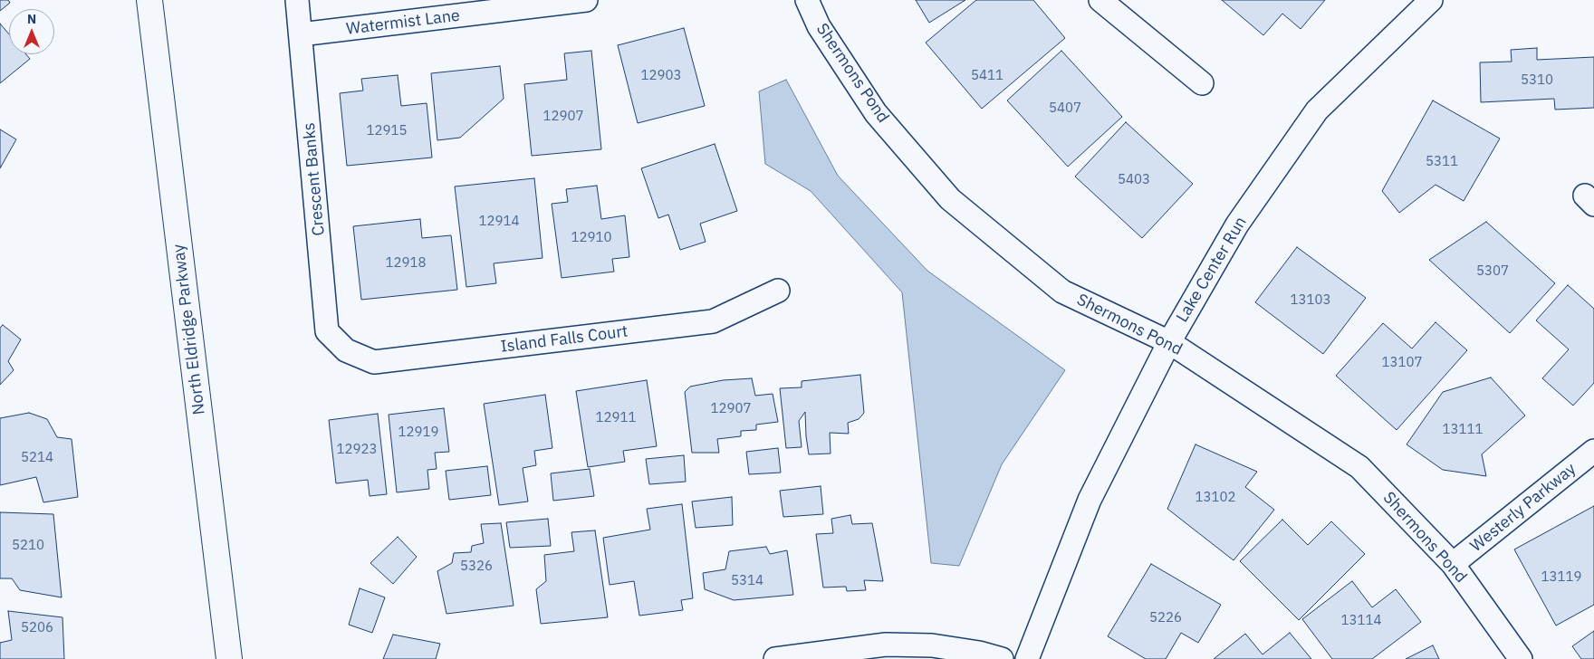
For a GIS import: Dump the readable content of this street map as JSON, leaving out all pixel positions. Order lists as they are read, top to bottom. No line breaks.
{"streets":{"main road":["North Eldridge Parkway"],"street":["Watermist Lane","Shermons Pond","Crescent Banks","Lake Center Run","Island Falls Court","Westerly Parkway"]},"crossings":[["Watermist Lane","Crescent Banks"],["Shermons Pond","Lake Center Run"],["Shermons Pond","Westerly Parkway"],["Crescent Banks","Island Falls Court"]],"house_numbers":["12903","5411","5310","5407","12907","12915","5311","5403","12914","12910","12918","5307","13103","13107","12907","12911","13111","12919","12923","5214","13102","5210","5326","13119","5314","5226","13114","5206"],"north":"top"}
